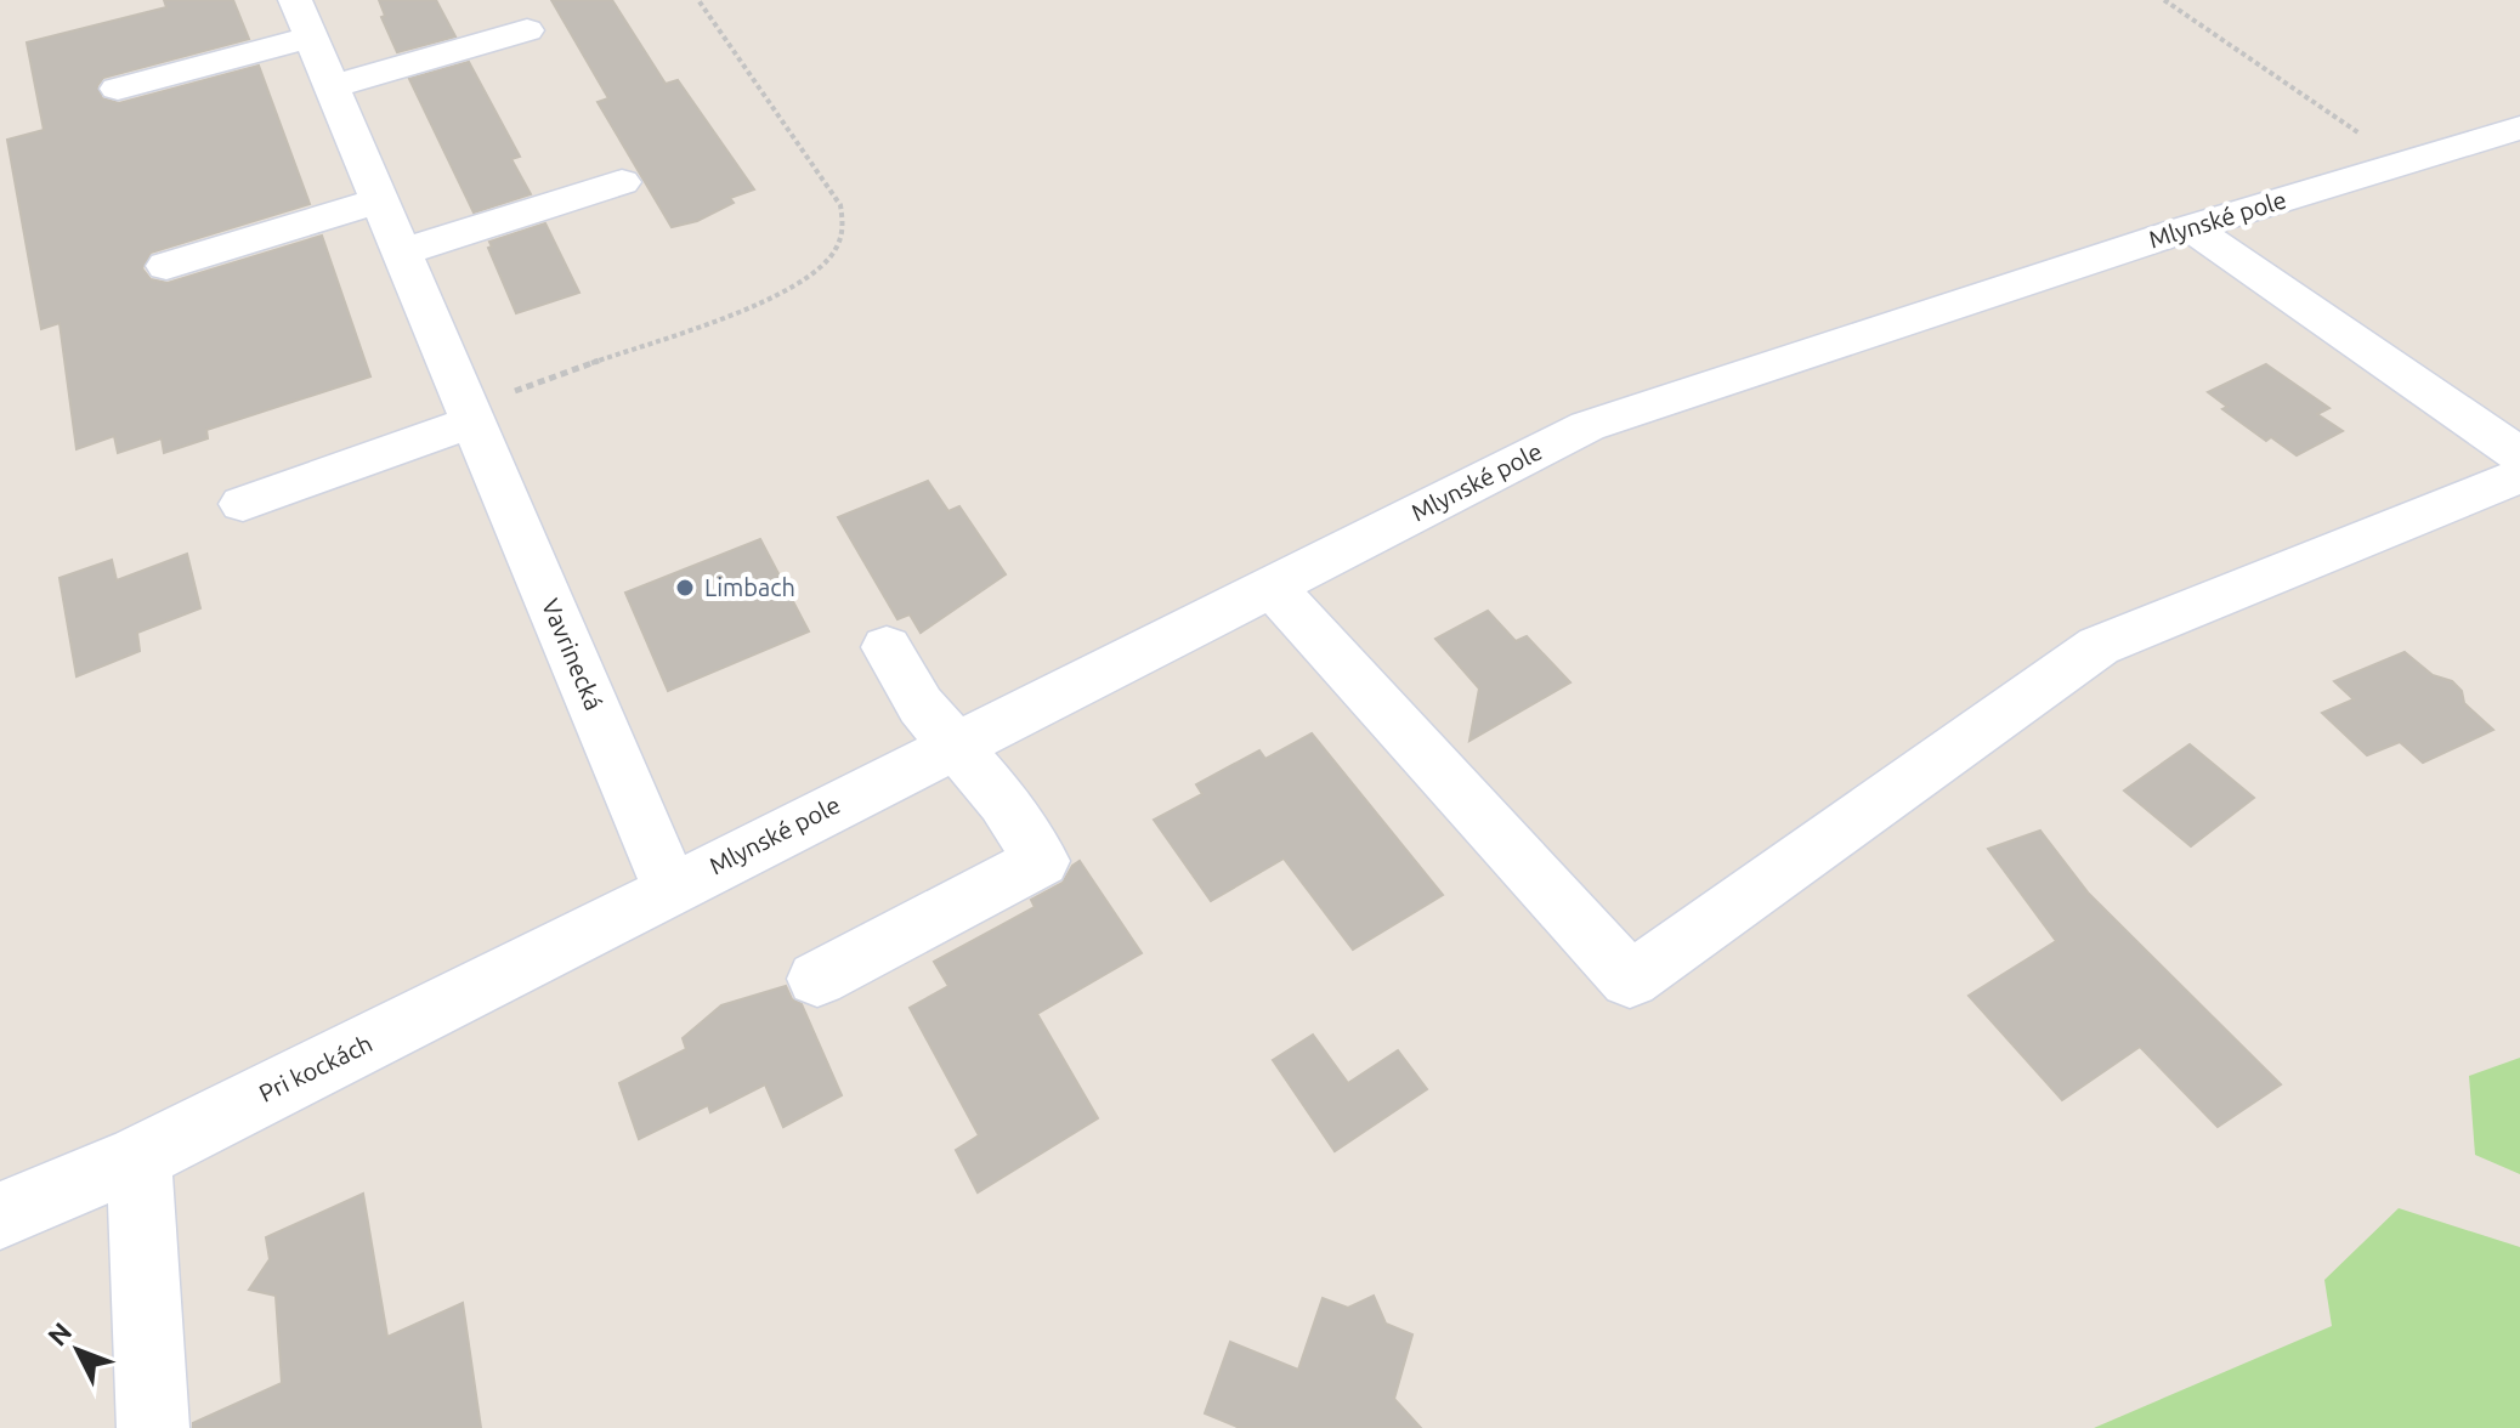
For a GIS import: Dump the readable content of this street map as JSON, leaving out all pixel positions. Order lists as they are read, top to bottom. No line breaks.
{"streets":{"street":["Mlynské pole","Vavrinecká","Pri kockách"]},"crossings":[["Mlynské pole","Vavrinecká"],["Mlynské pole","Pri kockách"]],"places":["Limbach"],"north":"top left"}
